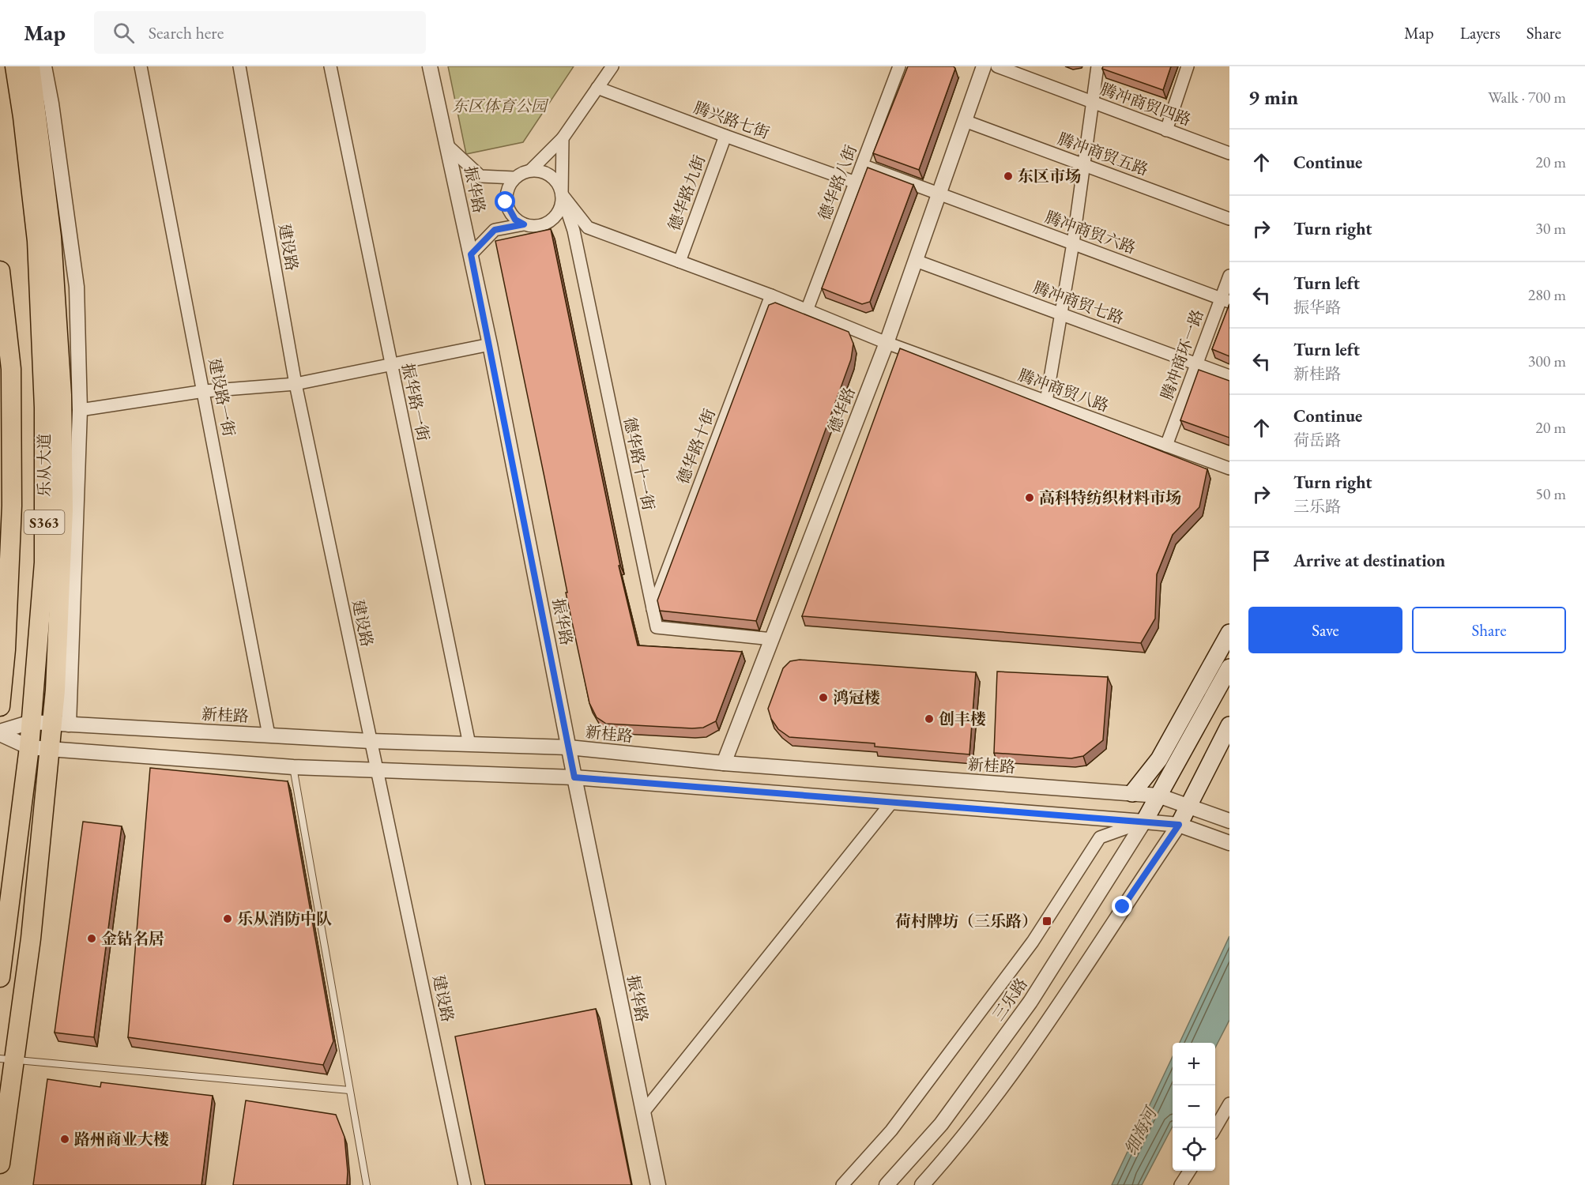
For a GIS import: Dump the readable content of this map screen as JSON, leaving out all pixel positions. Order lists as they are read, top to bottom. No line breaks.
{"streets":{"main road":["乐从大道","S363"],"street":["腾冲商贸四路","腾兴路七街","腾冲商贸五路","德华路八街","振华路","德华路九街","腾冲商贸六路","建设路","腾冲商贸七路","腾冲商环一路","腾冲商贸八路","建设路一街","振华路一街","德华路","德华路十街","德华路十一街","新桂路","三乐路"]},"crossings":[["腾兴路七街","德华路八街"],["腾兴路七街","德华路九街"],["腾冲商贸五路","德华路"],["德华路八街","腾冲商贸六路"],["德华路八街","腾冲商贸八路"],["振华路","新桂路"],["德华路九街","腾冲商贸八路"],["腾冲商贸六路","腾冲商环一路"],["腾冲商贸六路","德华路"],["建设路","新桂路"],["腾冲商贸七路","腾冲商环一路"],["腾冲商贸七路","德华路"],["腾冲商环一路","腾冲商贸八路"],["腾冲商贸八路","德华路"],["腾冲商贸八路","德华路十街"],["腾冲商贸八路","德华路十一街"],["建设路一街","新桂路"],["振华路一街","新桂路"],["德华路","德华路十一街"],["德华路","新桂路"],["德华路十街","德华路十一街"],["乐从大道","新桂路"],["新桂路","三乐路"]],"water":["细海河"],"parks":["东区体育公园"],"places":{"other":["东区市场","高科特纺织材料市场","鸿冠楼","创丰楼","乐从消防中队","金钻名居","路州商业大楼"],"transit":["荷村牌坊（三乐路）"]},"page":{"header":"Map","search":"Search here","nav":["Map","Layers","Share"],"heading":["9 min","Walk · 700 m"],"list":[["Continue","20 m"],["Turn right","30 m"],["Turn left","振华路","280 m"],["Turn left","新桂路","300 m"],["Continue","荷岳路","20 m"],["Turn right","三乐路","50 m"],"Arrive at destination"],"buttons":["Save","Share"],"map_buttons":["+","−"]}}
